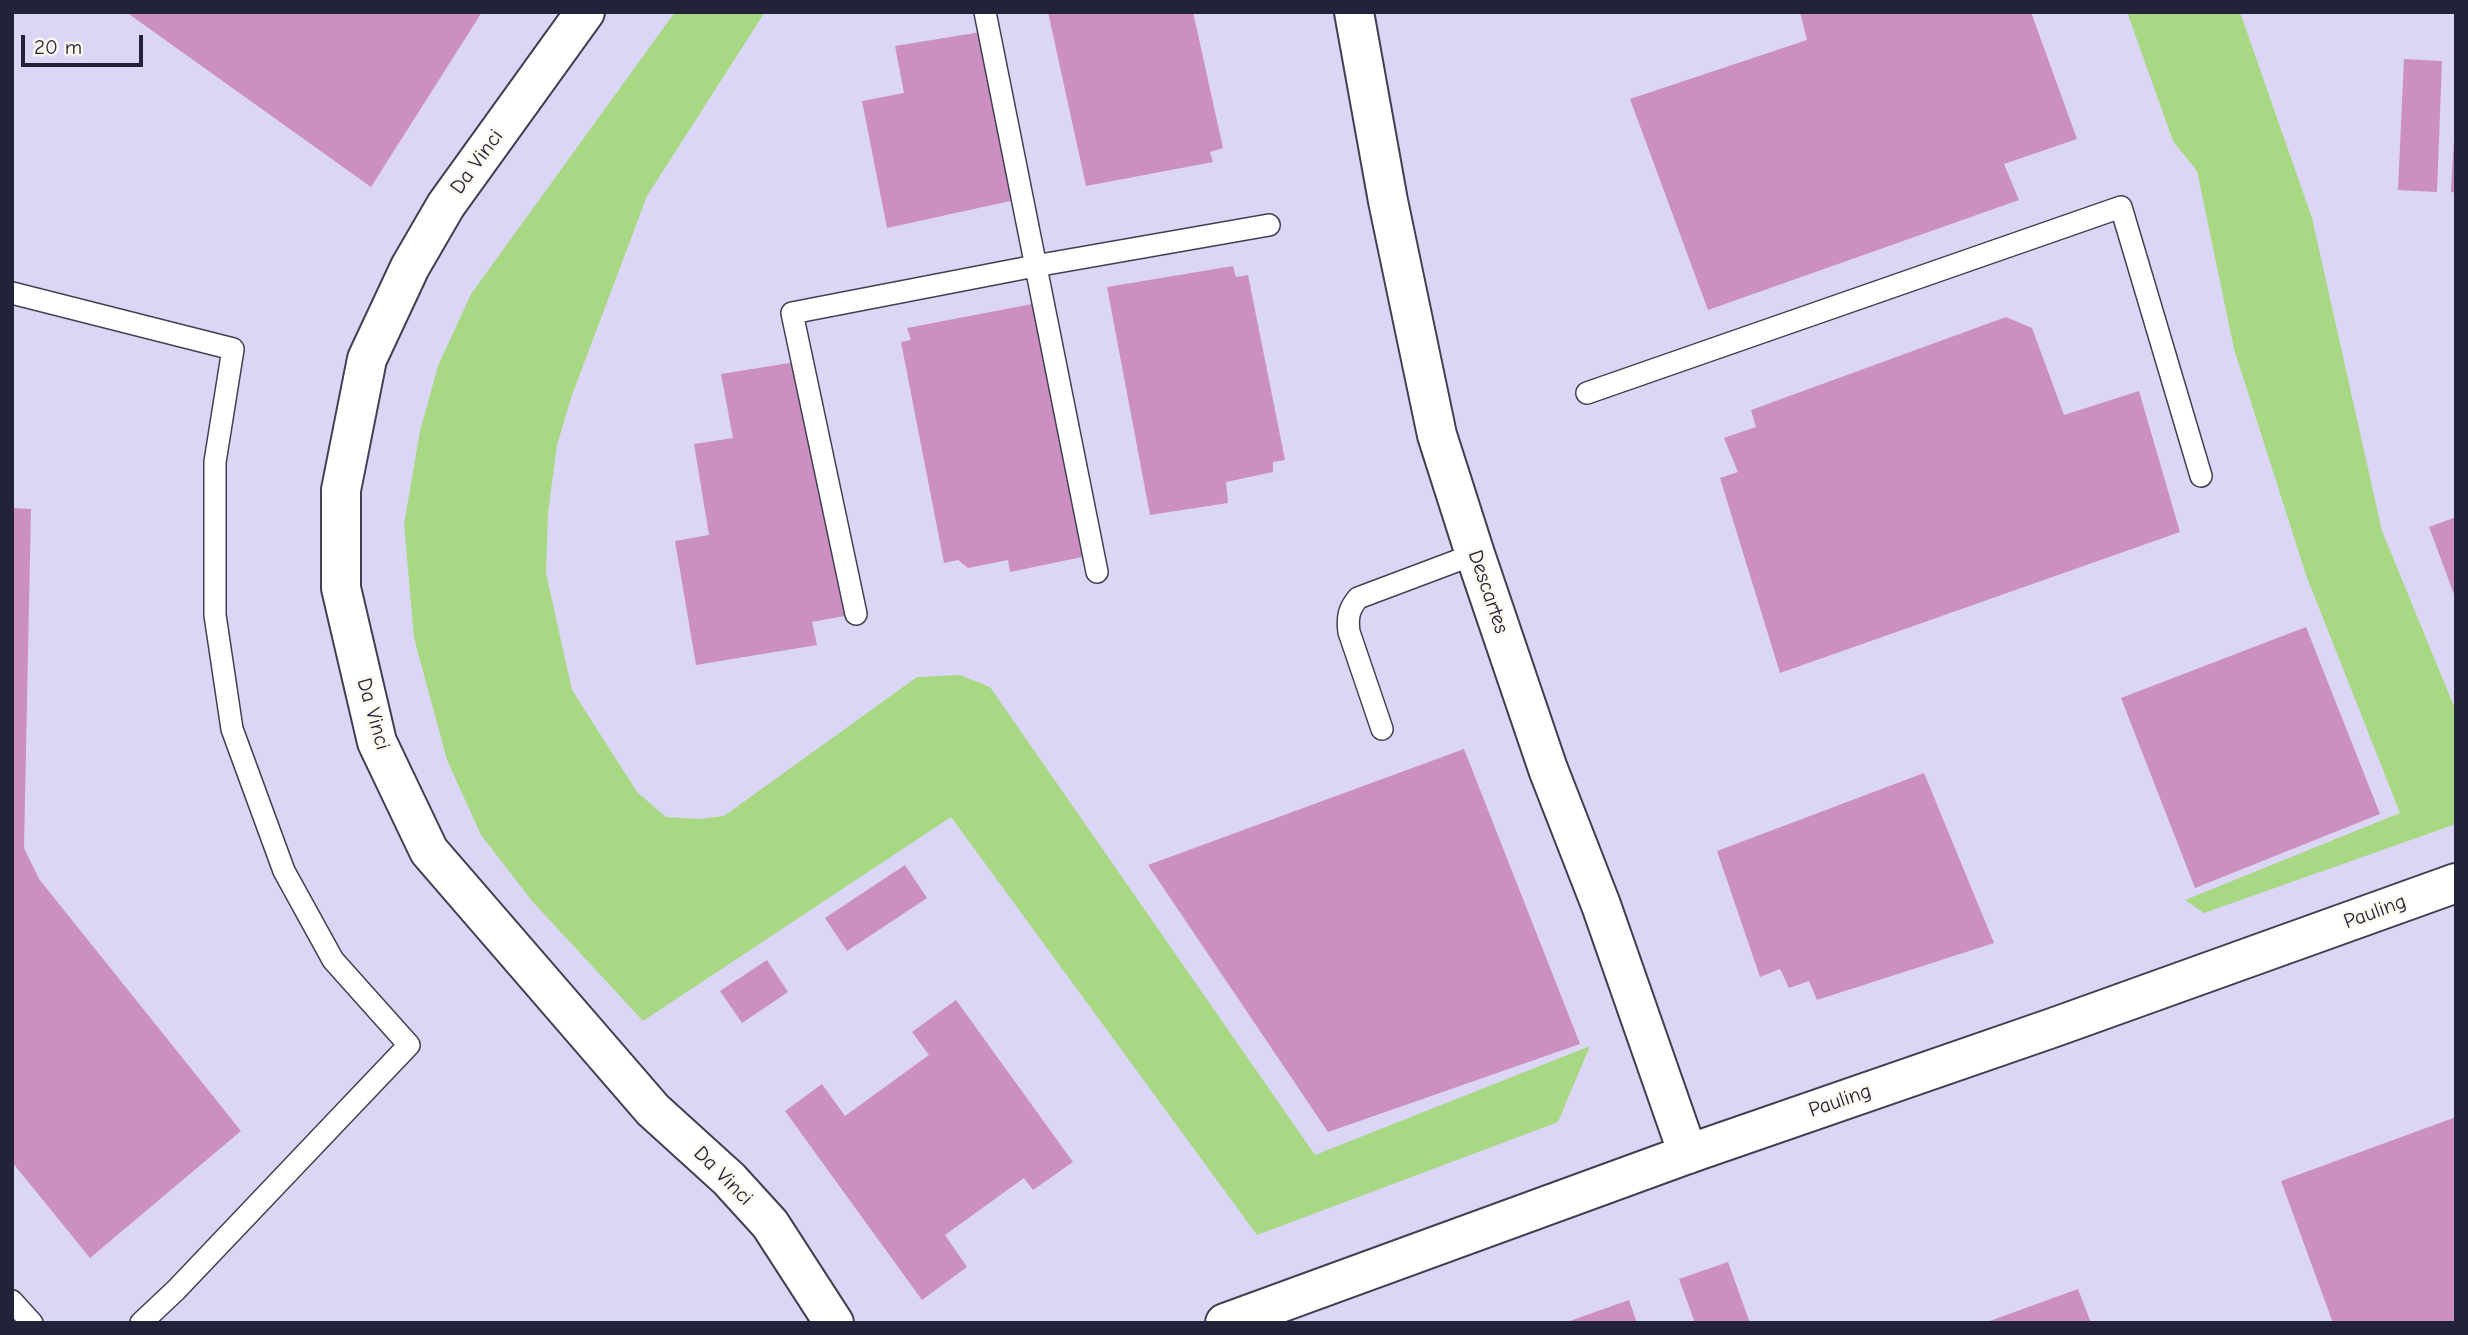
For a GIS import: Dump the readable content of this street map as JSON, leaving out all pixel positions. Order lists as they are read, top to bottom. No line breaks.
{"streets":{"street":["Da Vinci","Descartes","Pauling"]},"crossings":[["Descartes","Pauling"]],"scale_bar":"20 m"}
